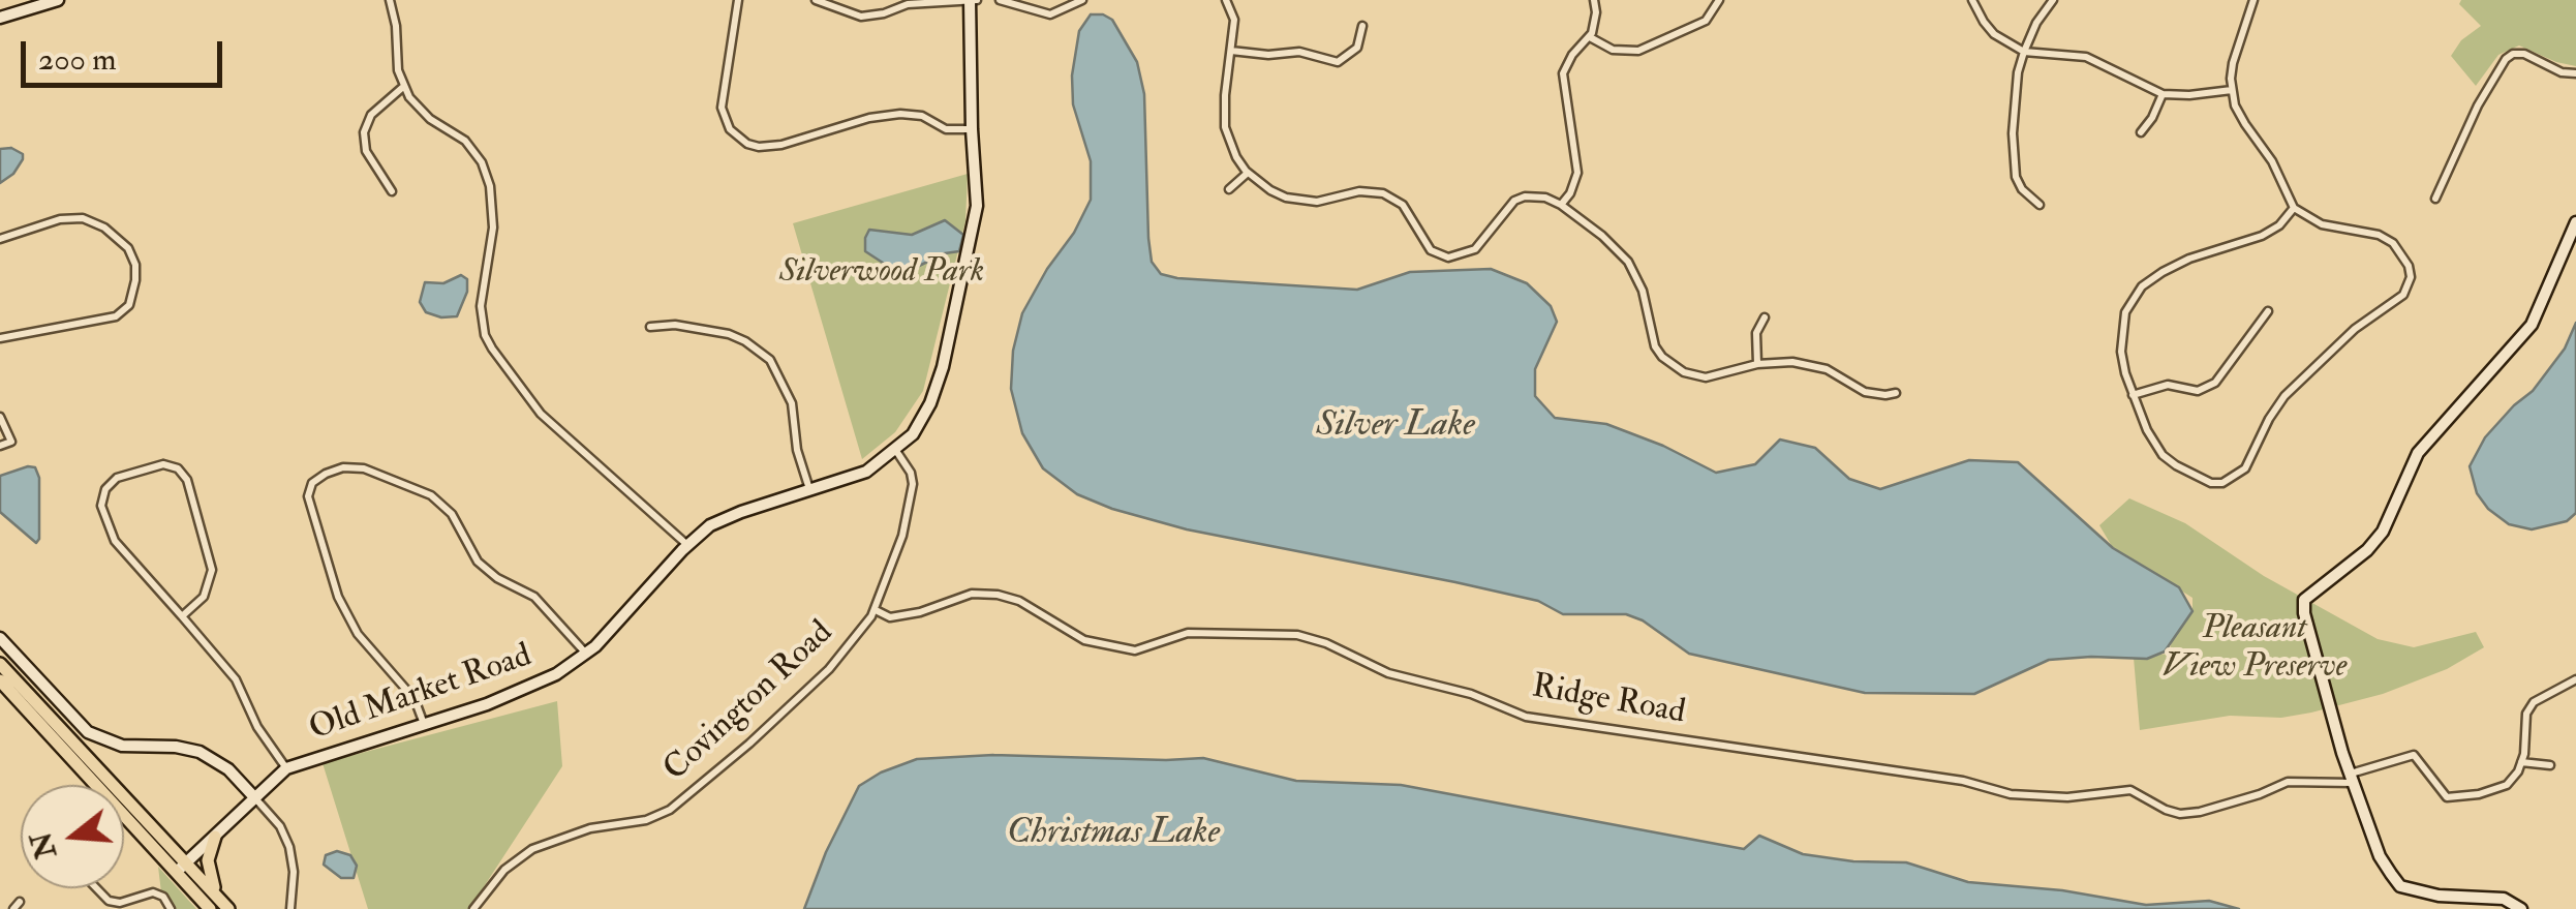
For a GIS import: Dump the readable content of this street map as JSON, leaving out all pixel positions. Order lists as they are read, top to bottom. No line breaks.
{"streets":{"street":["Old Market Road","Ridge Road","Covington Road"]},"crossings":[["Old Market Road","Covington Road"],["Ridge Road","Covington Road"]],"water":["Silver Lake","Christmas Lake"],"parks":["Silverwood Park","Pleasant View Preserve"],"scale_bar":"200 m","north":"left"}
